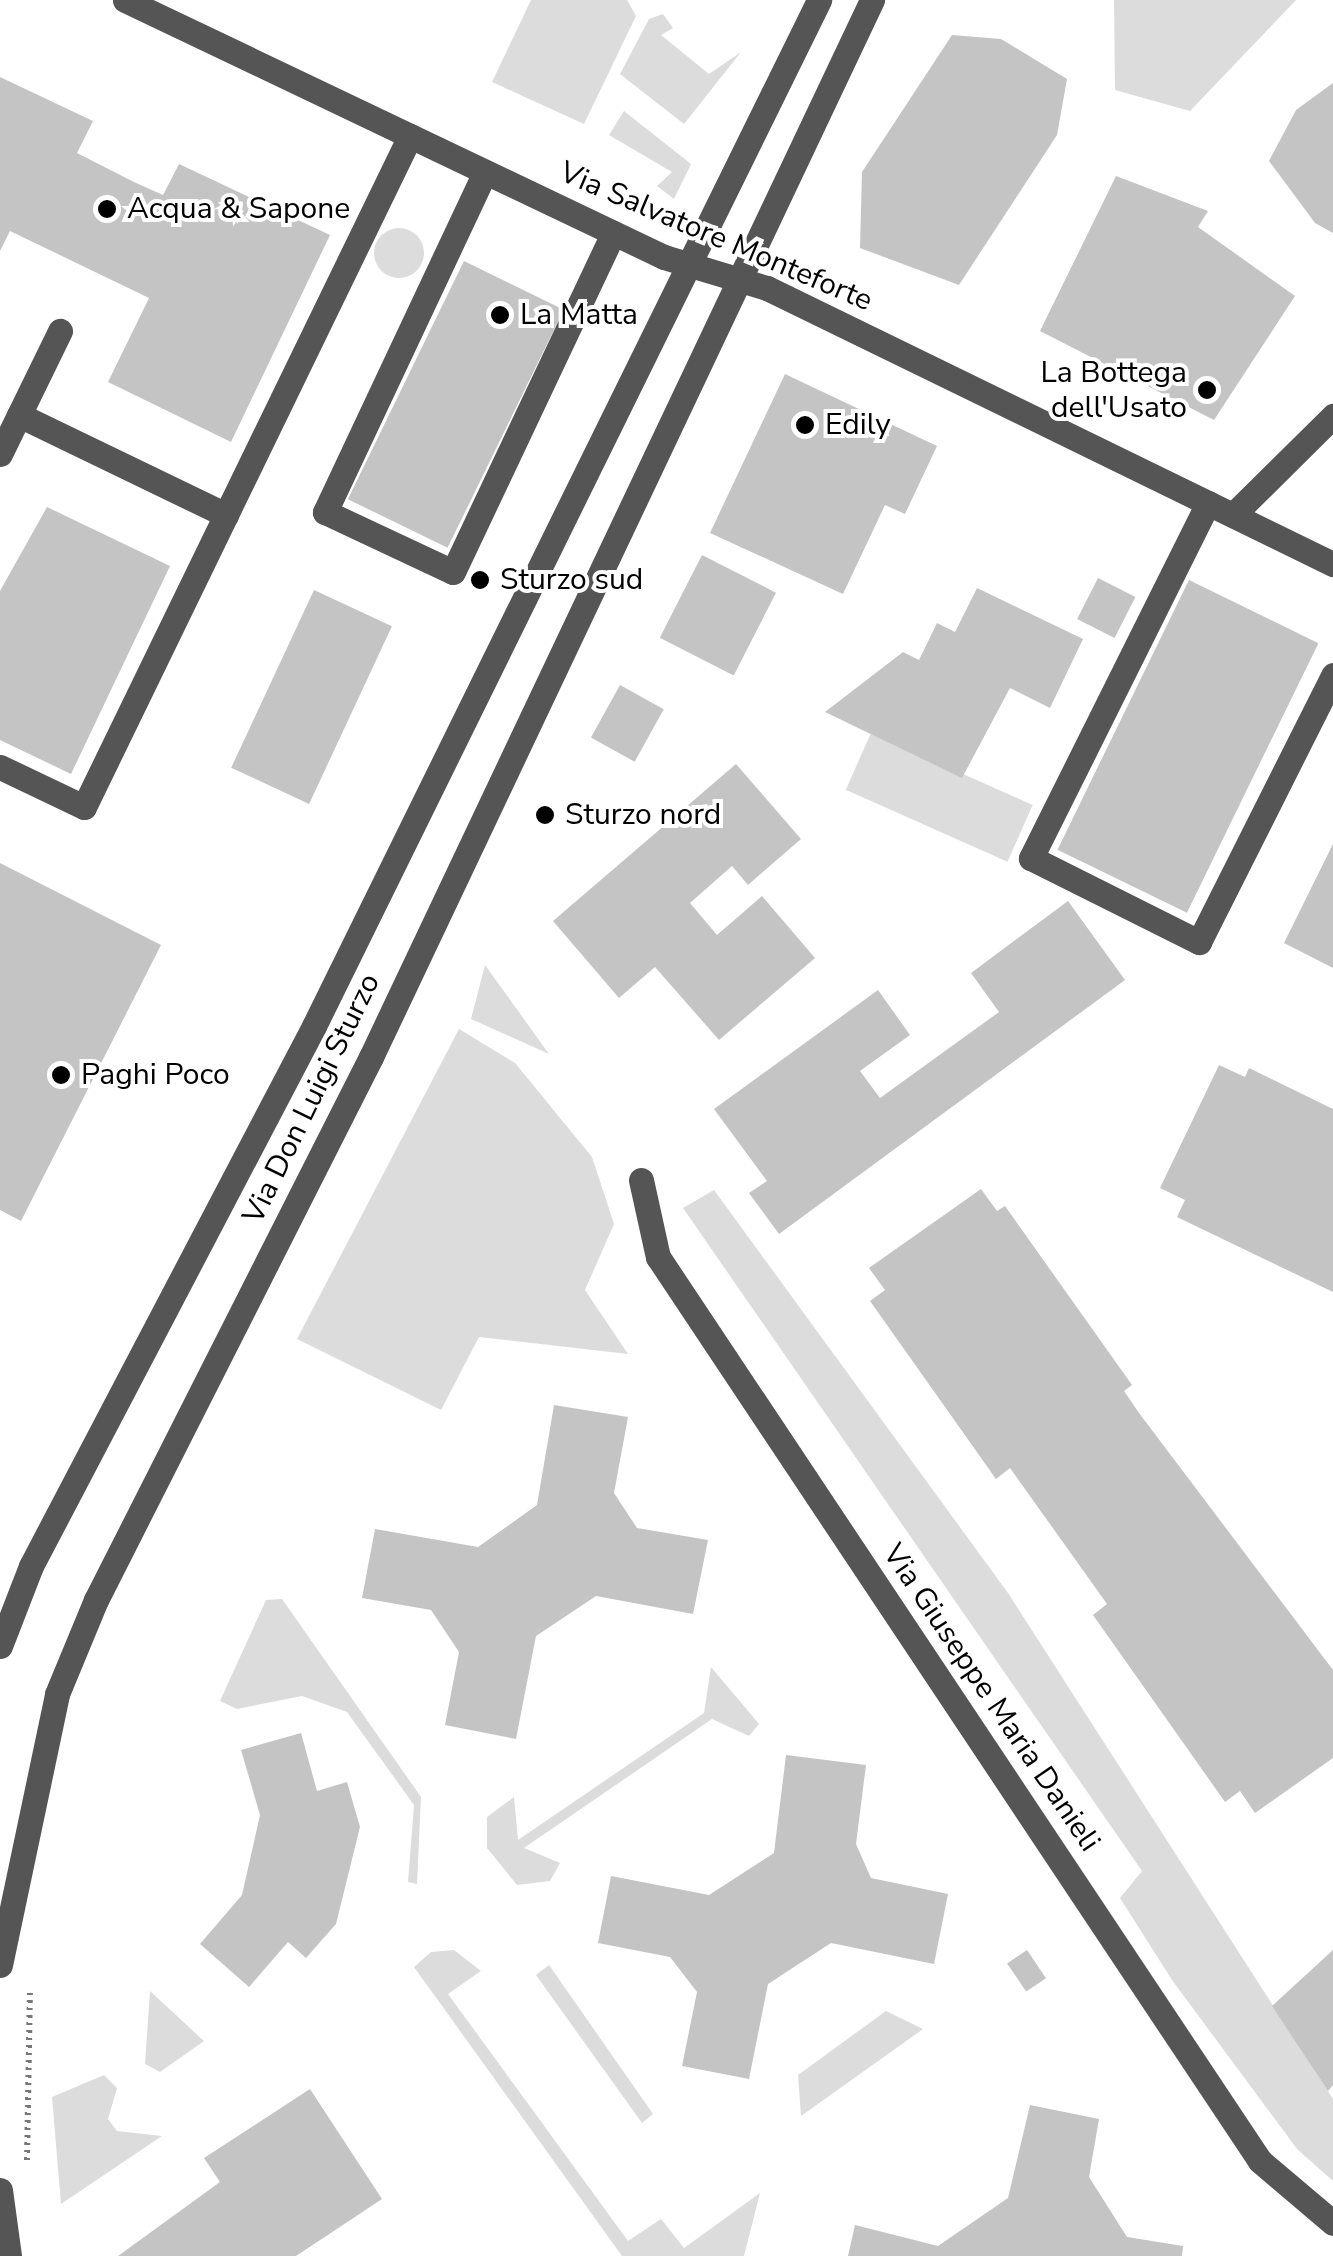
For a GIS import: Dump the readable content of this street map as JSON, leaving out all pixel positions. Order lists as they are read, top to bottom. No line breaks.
{"streets":{"street":["Via Salvatore Monteforte","Via Don Luigi Sturzo","Via Giuseppe Maria Danieli"]},"crossings":[["Via Salvatore Monteforte","Via Don Luigi Sturzo"]],"places":["Acqua & Sapone","La Matta","La Bottega dell'Usato","Edily","Sturzo sud","Sturzo nord","Paghi Poco"]}
